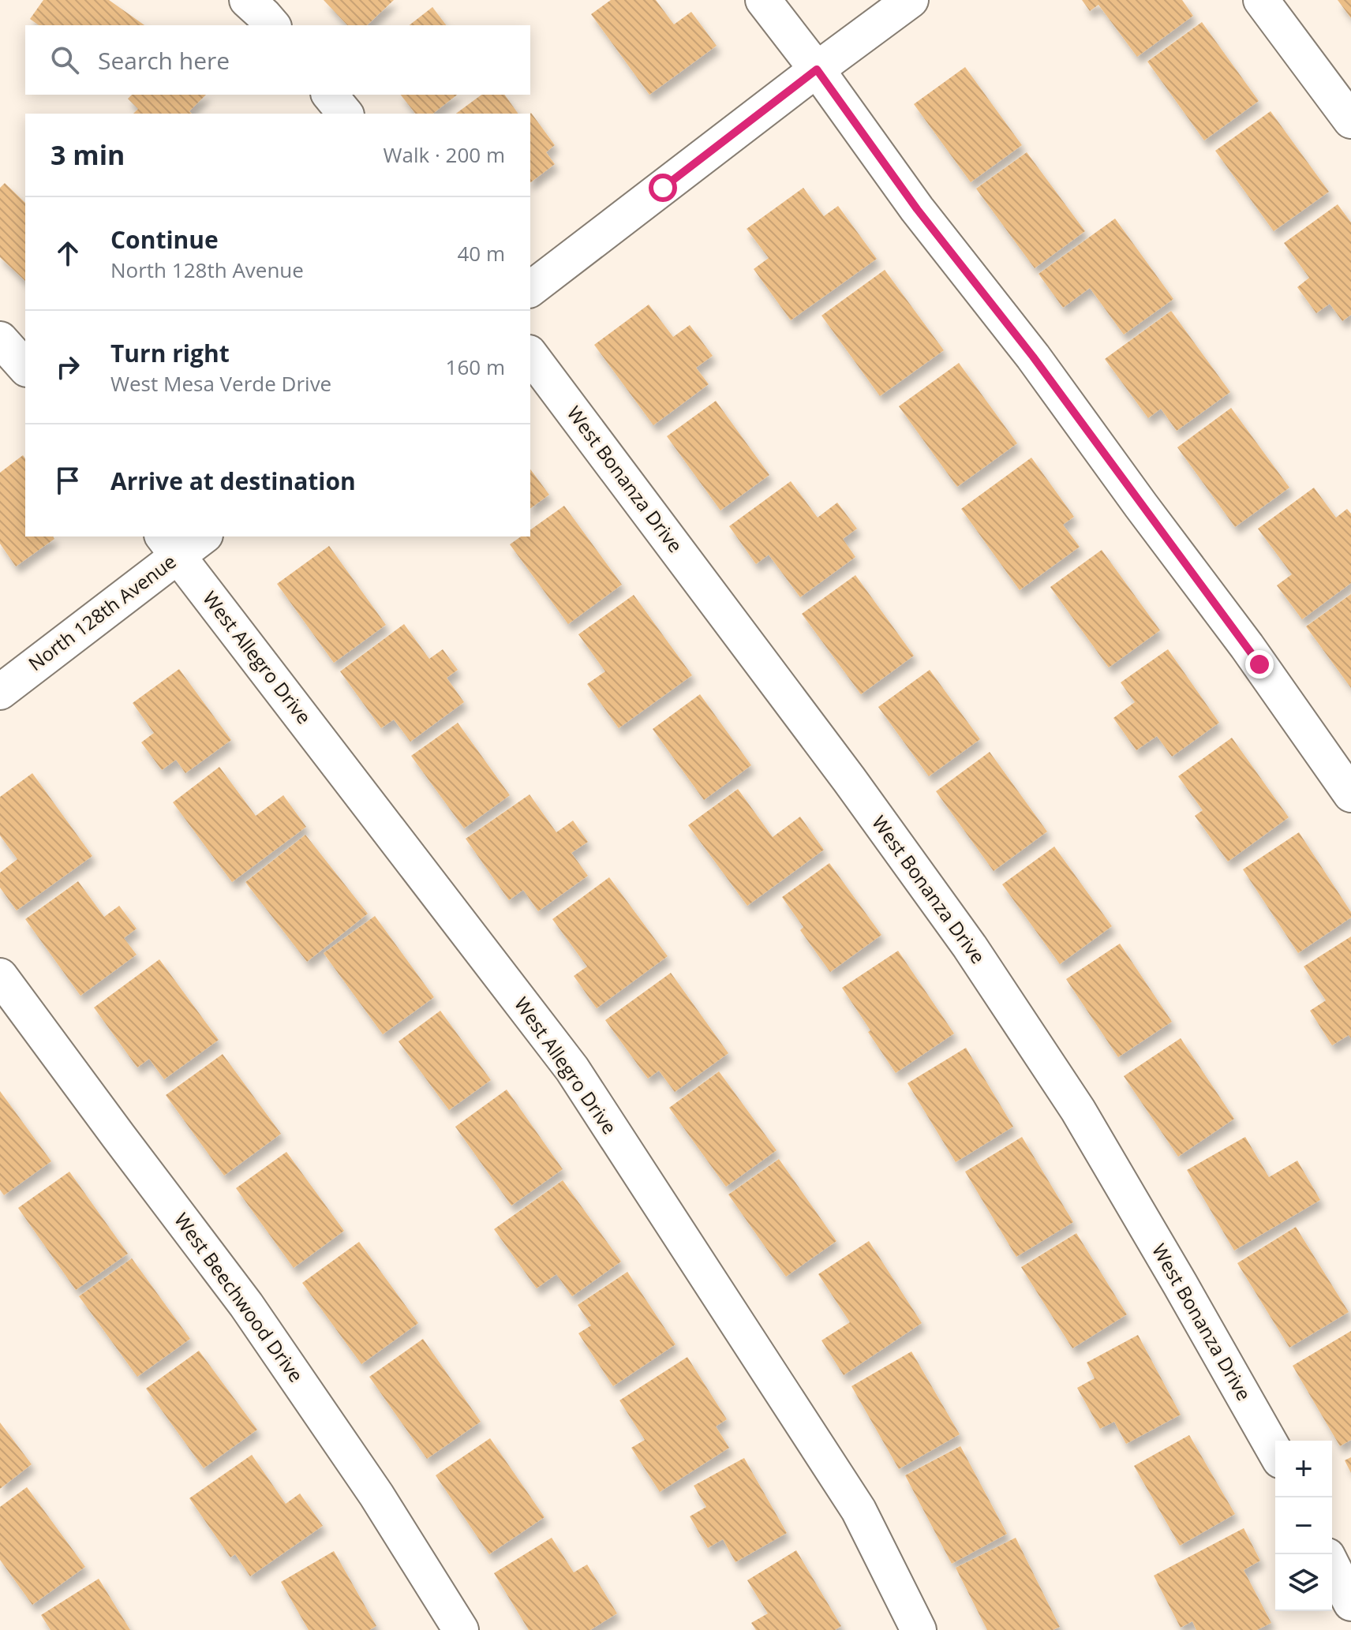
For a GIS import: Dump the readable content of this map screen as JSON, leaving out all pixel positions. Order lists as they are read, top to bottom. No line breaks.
{"streets":{"street":["West Bonanza Drive","North 128th Avenue","West Allegro Drive","West Beechwood Drive"]},"crossings":[["North 128th Avenue","West Allegro Drive"]],"page":{"search":"Search here","heading":["3 min","Walk · 200 m"],"list":[["Continue","North 128th Avenue","40 m"],["Turn right","West Mesa Verde Drive","160 m"],"Arrive at destination"],"map_buttons":["+","−"]}}
